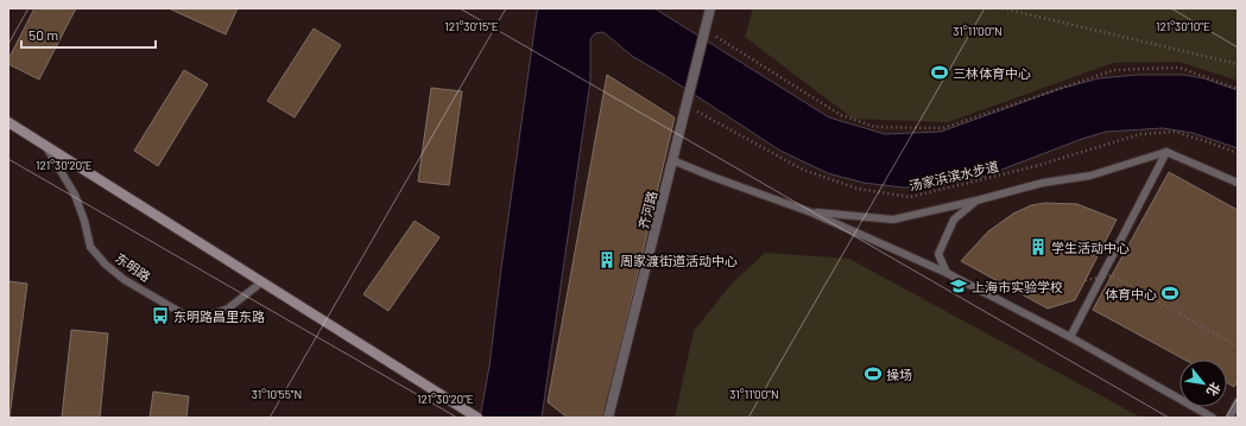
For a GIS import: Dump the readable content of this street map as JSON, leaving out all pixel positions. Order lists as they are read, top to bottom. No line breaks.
{"streets":{"main road":["东明路"],"street":["齐河路"],"path":["汤家浜滨水步道"]},"crossings":[["汤家浜滨水步道","齐河路"]],"places":{"sports":["三林体育中心","体育中心","操场"],"building":["学生活动中心","周家渡街道活动中心"],"school or university":["上海市实验学校"],"bus stop":["东明路昌里东路"]},"scale_bar":"50 m","north":"bottom right","coordinates":["121°30'15\"E","121°30'10\"E","31°11'00\"N","121°30'20\"E","31°10'55\"N"]}
